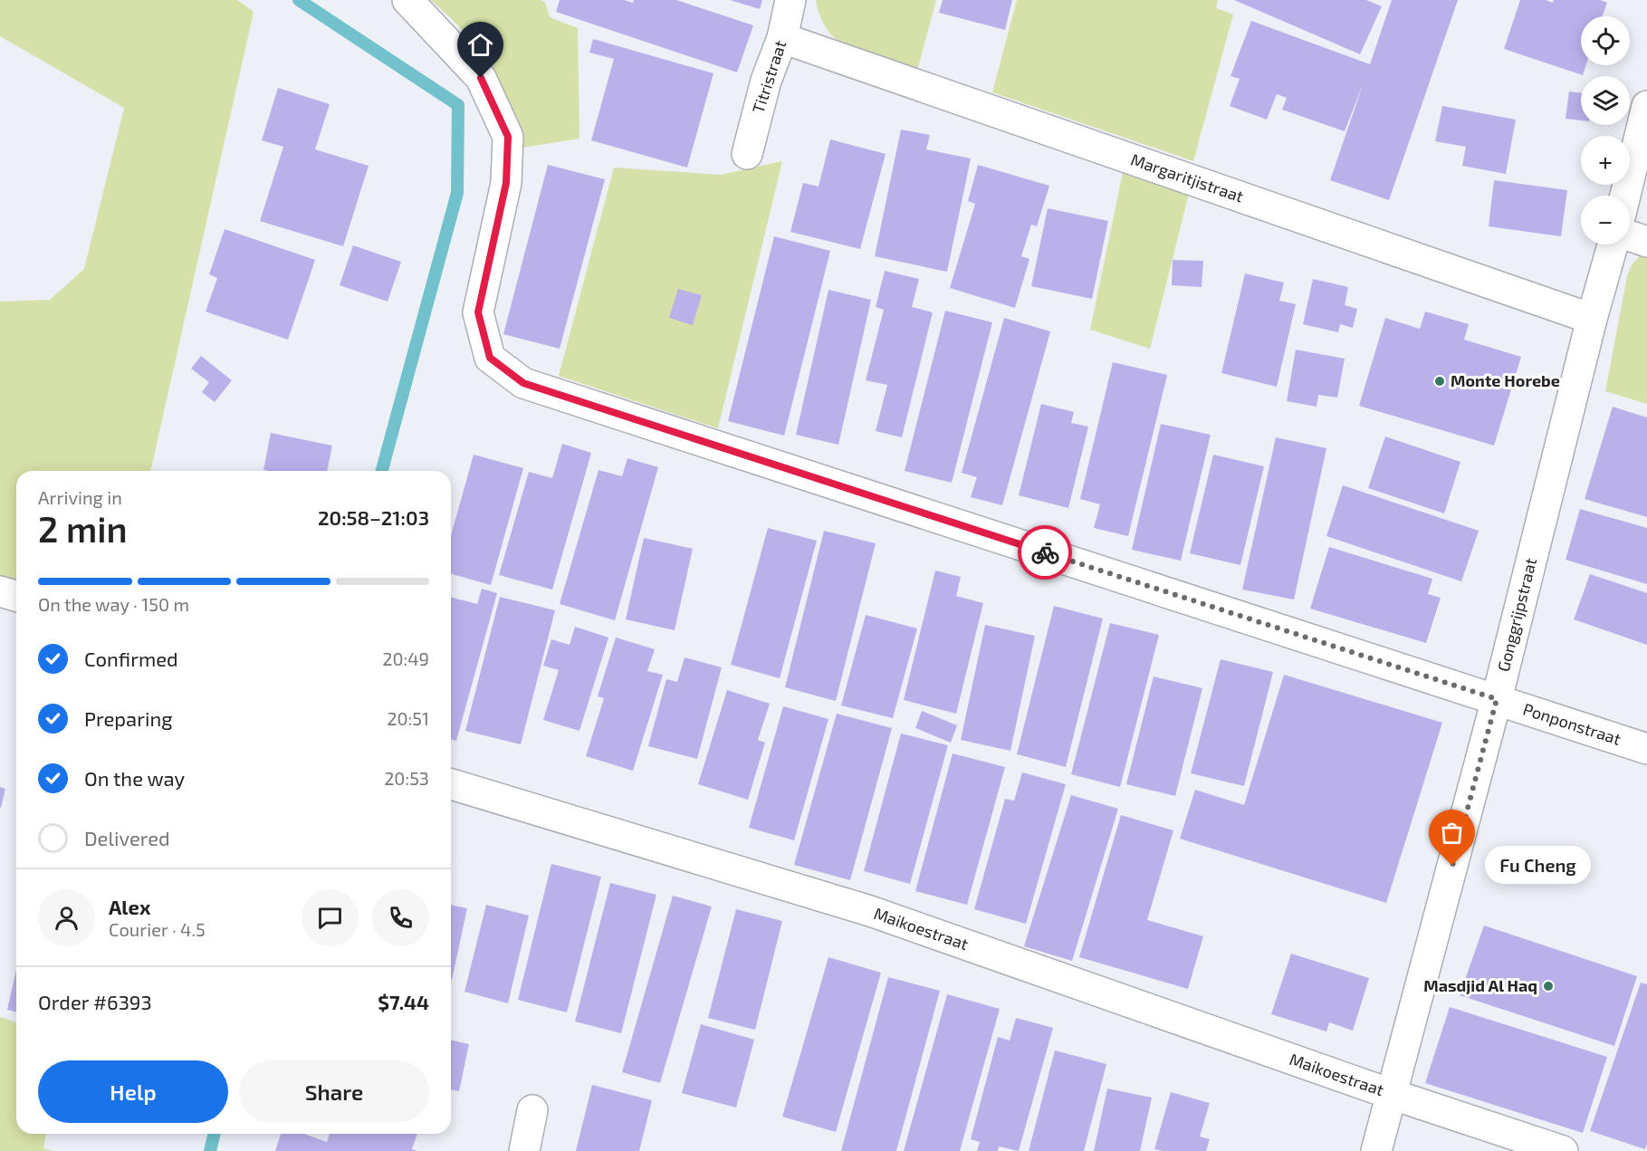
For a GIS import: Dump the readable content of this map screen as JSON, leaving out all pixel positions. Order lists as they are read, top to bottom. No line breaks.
{"streets":{"street":["Titristraat","Margaritjistraat","Gonggrijpstraat","Ponponstraat","Maikoestraat"]},"crossings":[["Titristraat","Margaritjistraat"],["Margaritjistraat","Gonggrijpstraat"],["Gonggrijpstraat","Ponponstraat"],["Gonggrijpstraat","Maikoestraat"]],"places":["Monte Horebe","Fu Cheng","Masdjid Al Haq"],"page":{"map_buttons":["+","−"],"heading":["2 min","Arriving in","20:58–21:03"],"panel":["Alex","Courier · 4.5","Order #6393","$7.44"],"bar":"On the way · 150 m","list":[["Confirmed","20:49"],["Preparing","20:51"],["On the way","20:53"],"Delivered"],"bubble":"Fu Cheng","buttons":["Help","Share"]}}
